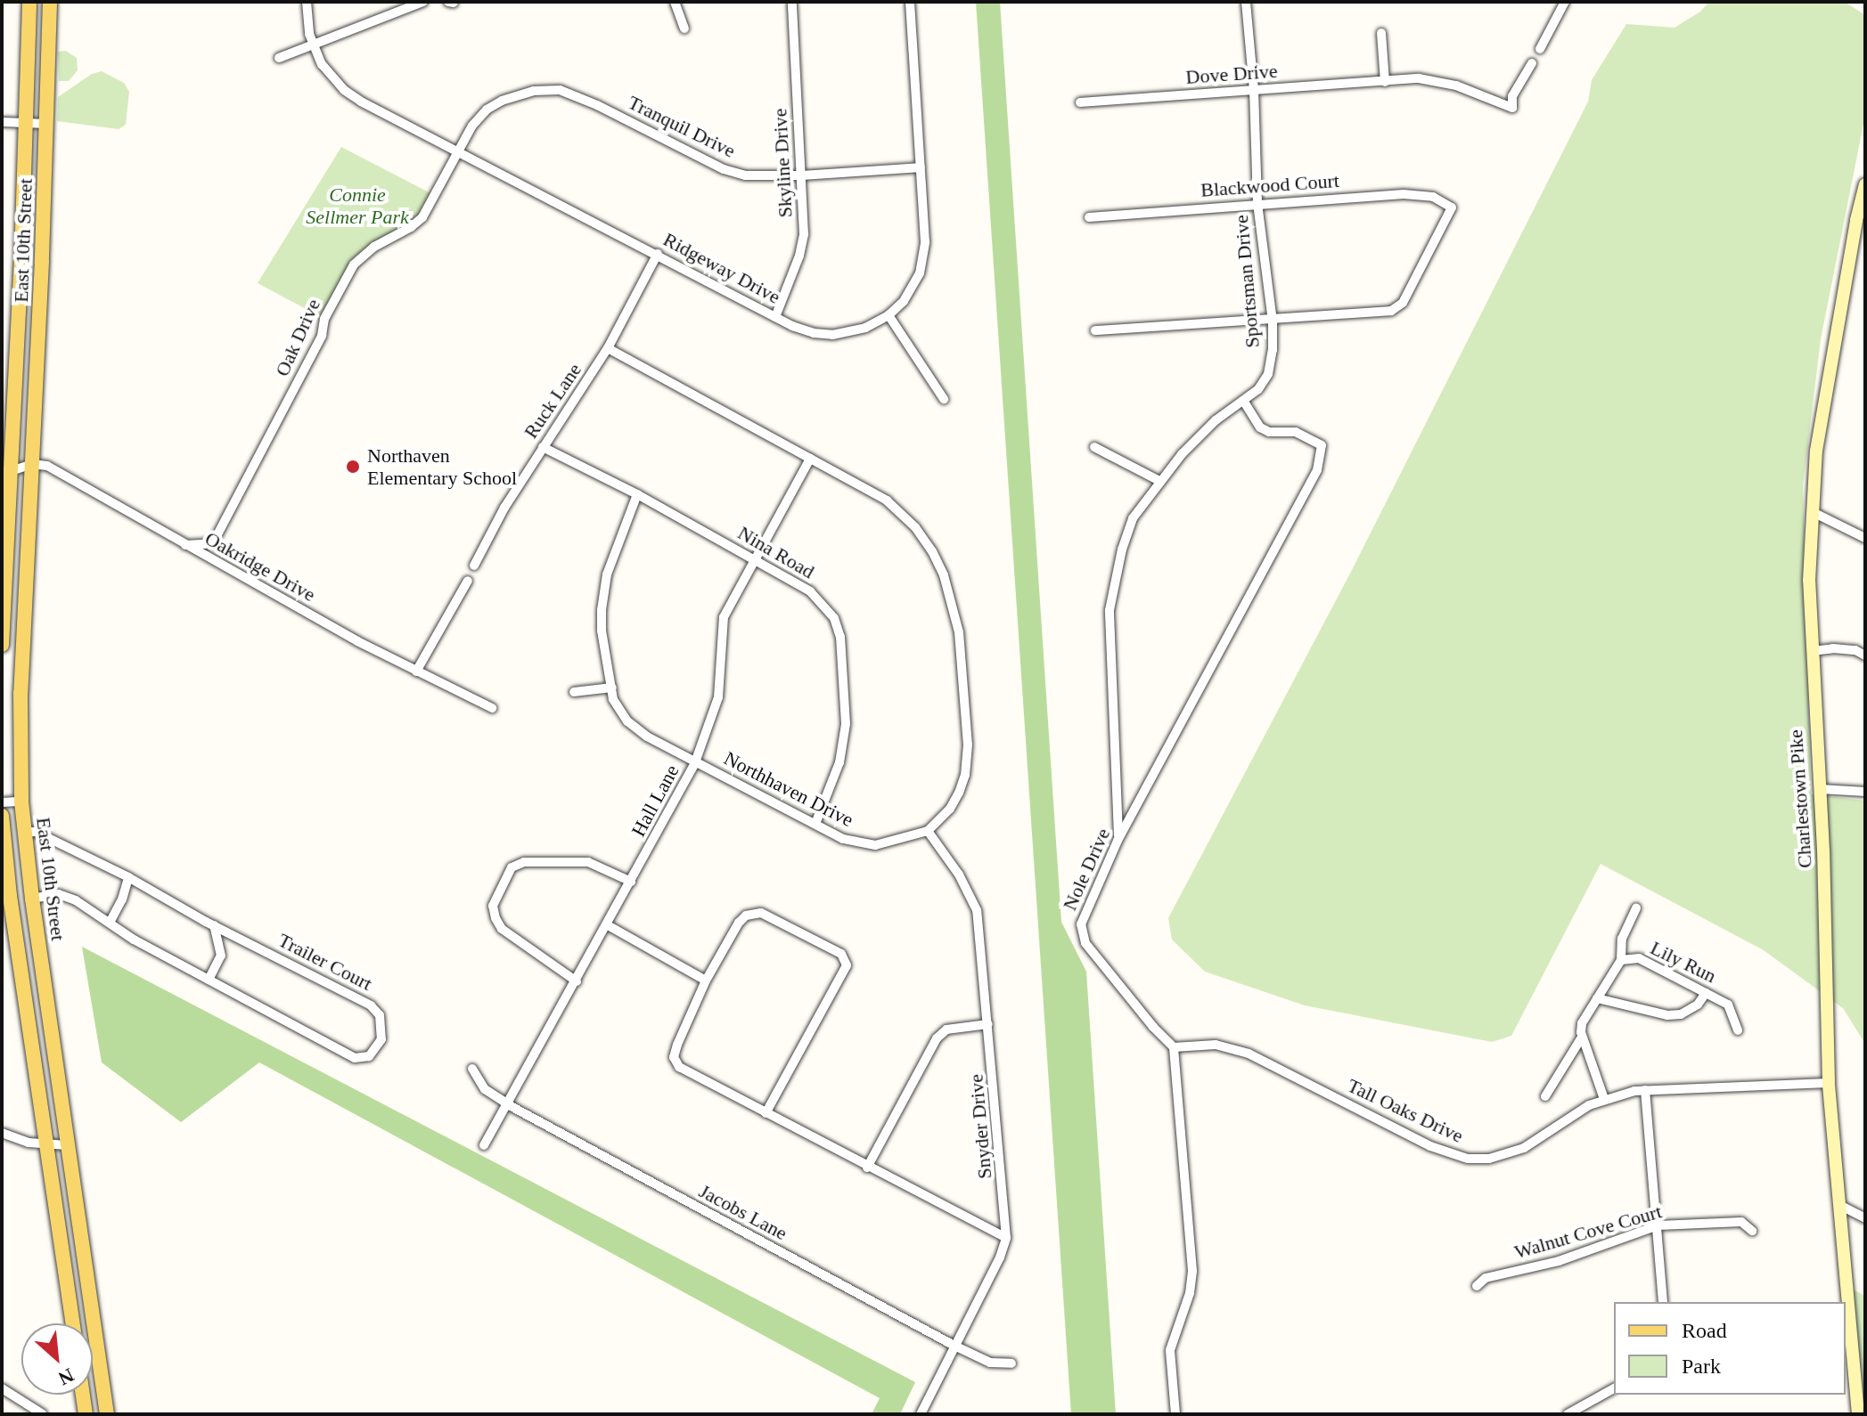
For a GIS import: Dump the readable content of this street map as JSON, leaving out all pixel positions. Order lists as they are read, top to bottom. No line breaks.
{"streets":{"main road":["East 10th Street"],"street":["Dove Drive","Tranquil Drive","Skyline Drive","Blackwood Court","Ridgeway Drive","Sportsman Drive","Oak Drive","Ruck Lane","Nina Road","Oakridge Drive","Northhaven Drive","Charlestown Pike","Hall Lane","Nole Drive","Trailer Court","Lily Run","Tall Oaks Drive","Snyder Drive","Jacobs Lane","Walnut Cove Court"]},"crossings":[["Dove Drive","Sportsman Drive"],["Tranquil Drive","Skyline Drive"],["Tranquil Drive","Ridgeway Drive"],["Tranquil Drive","Oak Drive"],["Skyline Drive","Ridgeway Drive"],["Blackwood Court","Sportsman Drive"],["East 10th Street","Oakridge Drive"],["East 10th Street","Trailer Court"],["Ridgeway Drive","Oak Drive"],["Ridgeway Drive","Ruck Lane"],["Sportsman Drive","Nole Drive"],["Oak Drive","Oakridge Drive"],["Ruck Lane","Nina Road"],["Nina Road","Northhaven Drive"],["Nina Road","Hall Lane"],["Northhaven Drive","Hall Lane"],["Northhaven Drive","Snyder Drive"],["Charlestown Pike","Tall Oaks Drive"],["Hall Lane","Jacobs Lane"],["Nole Drive","Tall Oaks Drive"],["Snyder Drive","Jacobs Lane"]],"parks":["Connie Sellmer Park"],"places":["Northaven Elementary School"],"legend":["Road","Park"],"north":"bottom right"}
